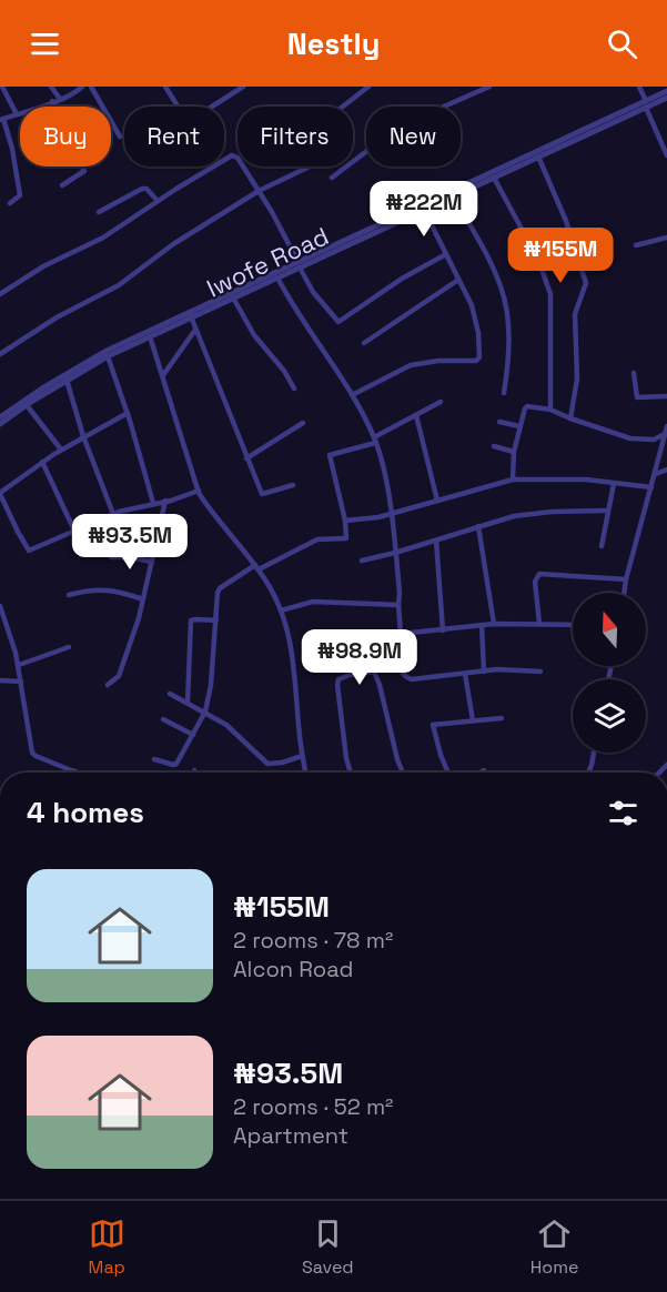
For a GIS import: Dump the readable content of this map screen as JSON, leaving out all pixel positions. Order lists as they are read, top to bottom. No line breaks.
{"streets":{"street":["Iwofe Road"]},"north":"top","page":{"header":"Nestly","chip":["Buy","Rent","Filters","New"],"price":["₦222M","₦155M","₦93.5M","₦98.9M"],"heading":"4 homes","list":[{"name":"₦155M","note":"2 rooms · 78 m² · Alcon Road"},{"name":"₦93.5M","note":"2 rooms · 52 m² · Apartment"}],"tabs":["Map","Saved","Home"]}}
